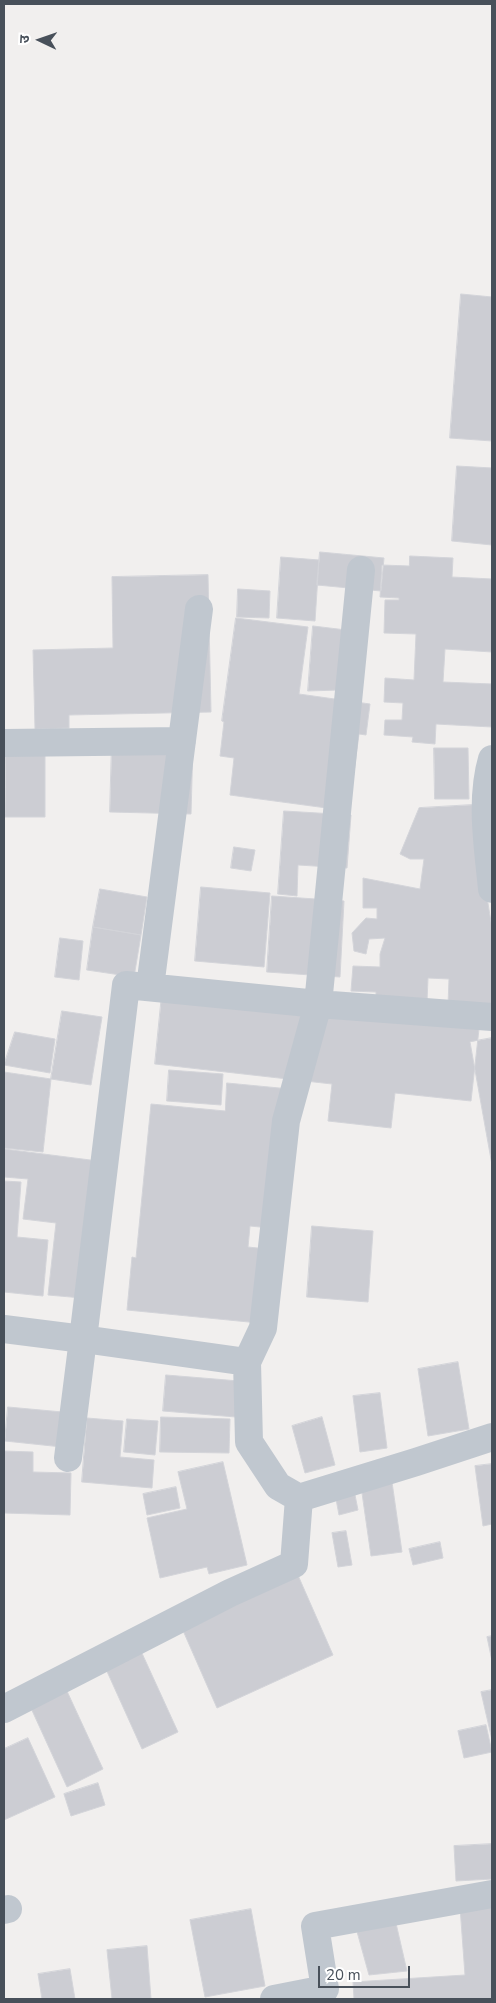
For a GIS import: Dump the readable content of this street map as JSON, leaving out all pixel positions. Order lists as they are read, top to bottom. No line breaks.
{"scale_bar":"20 m","north":"left"}
